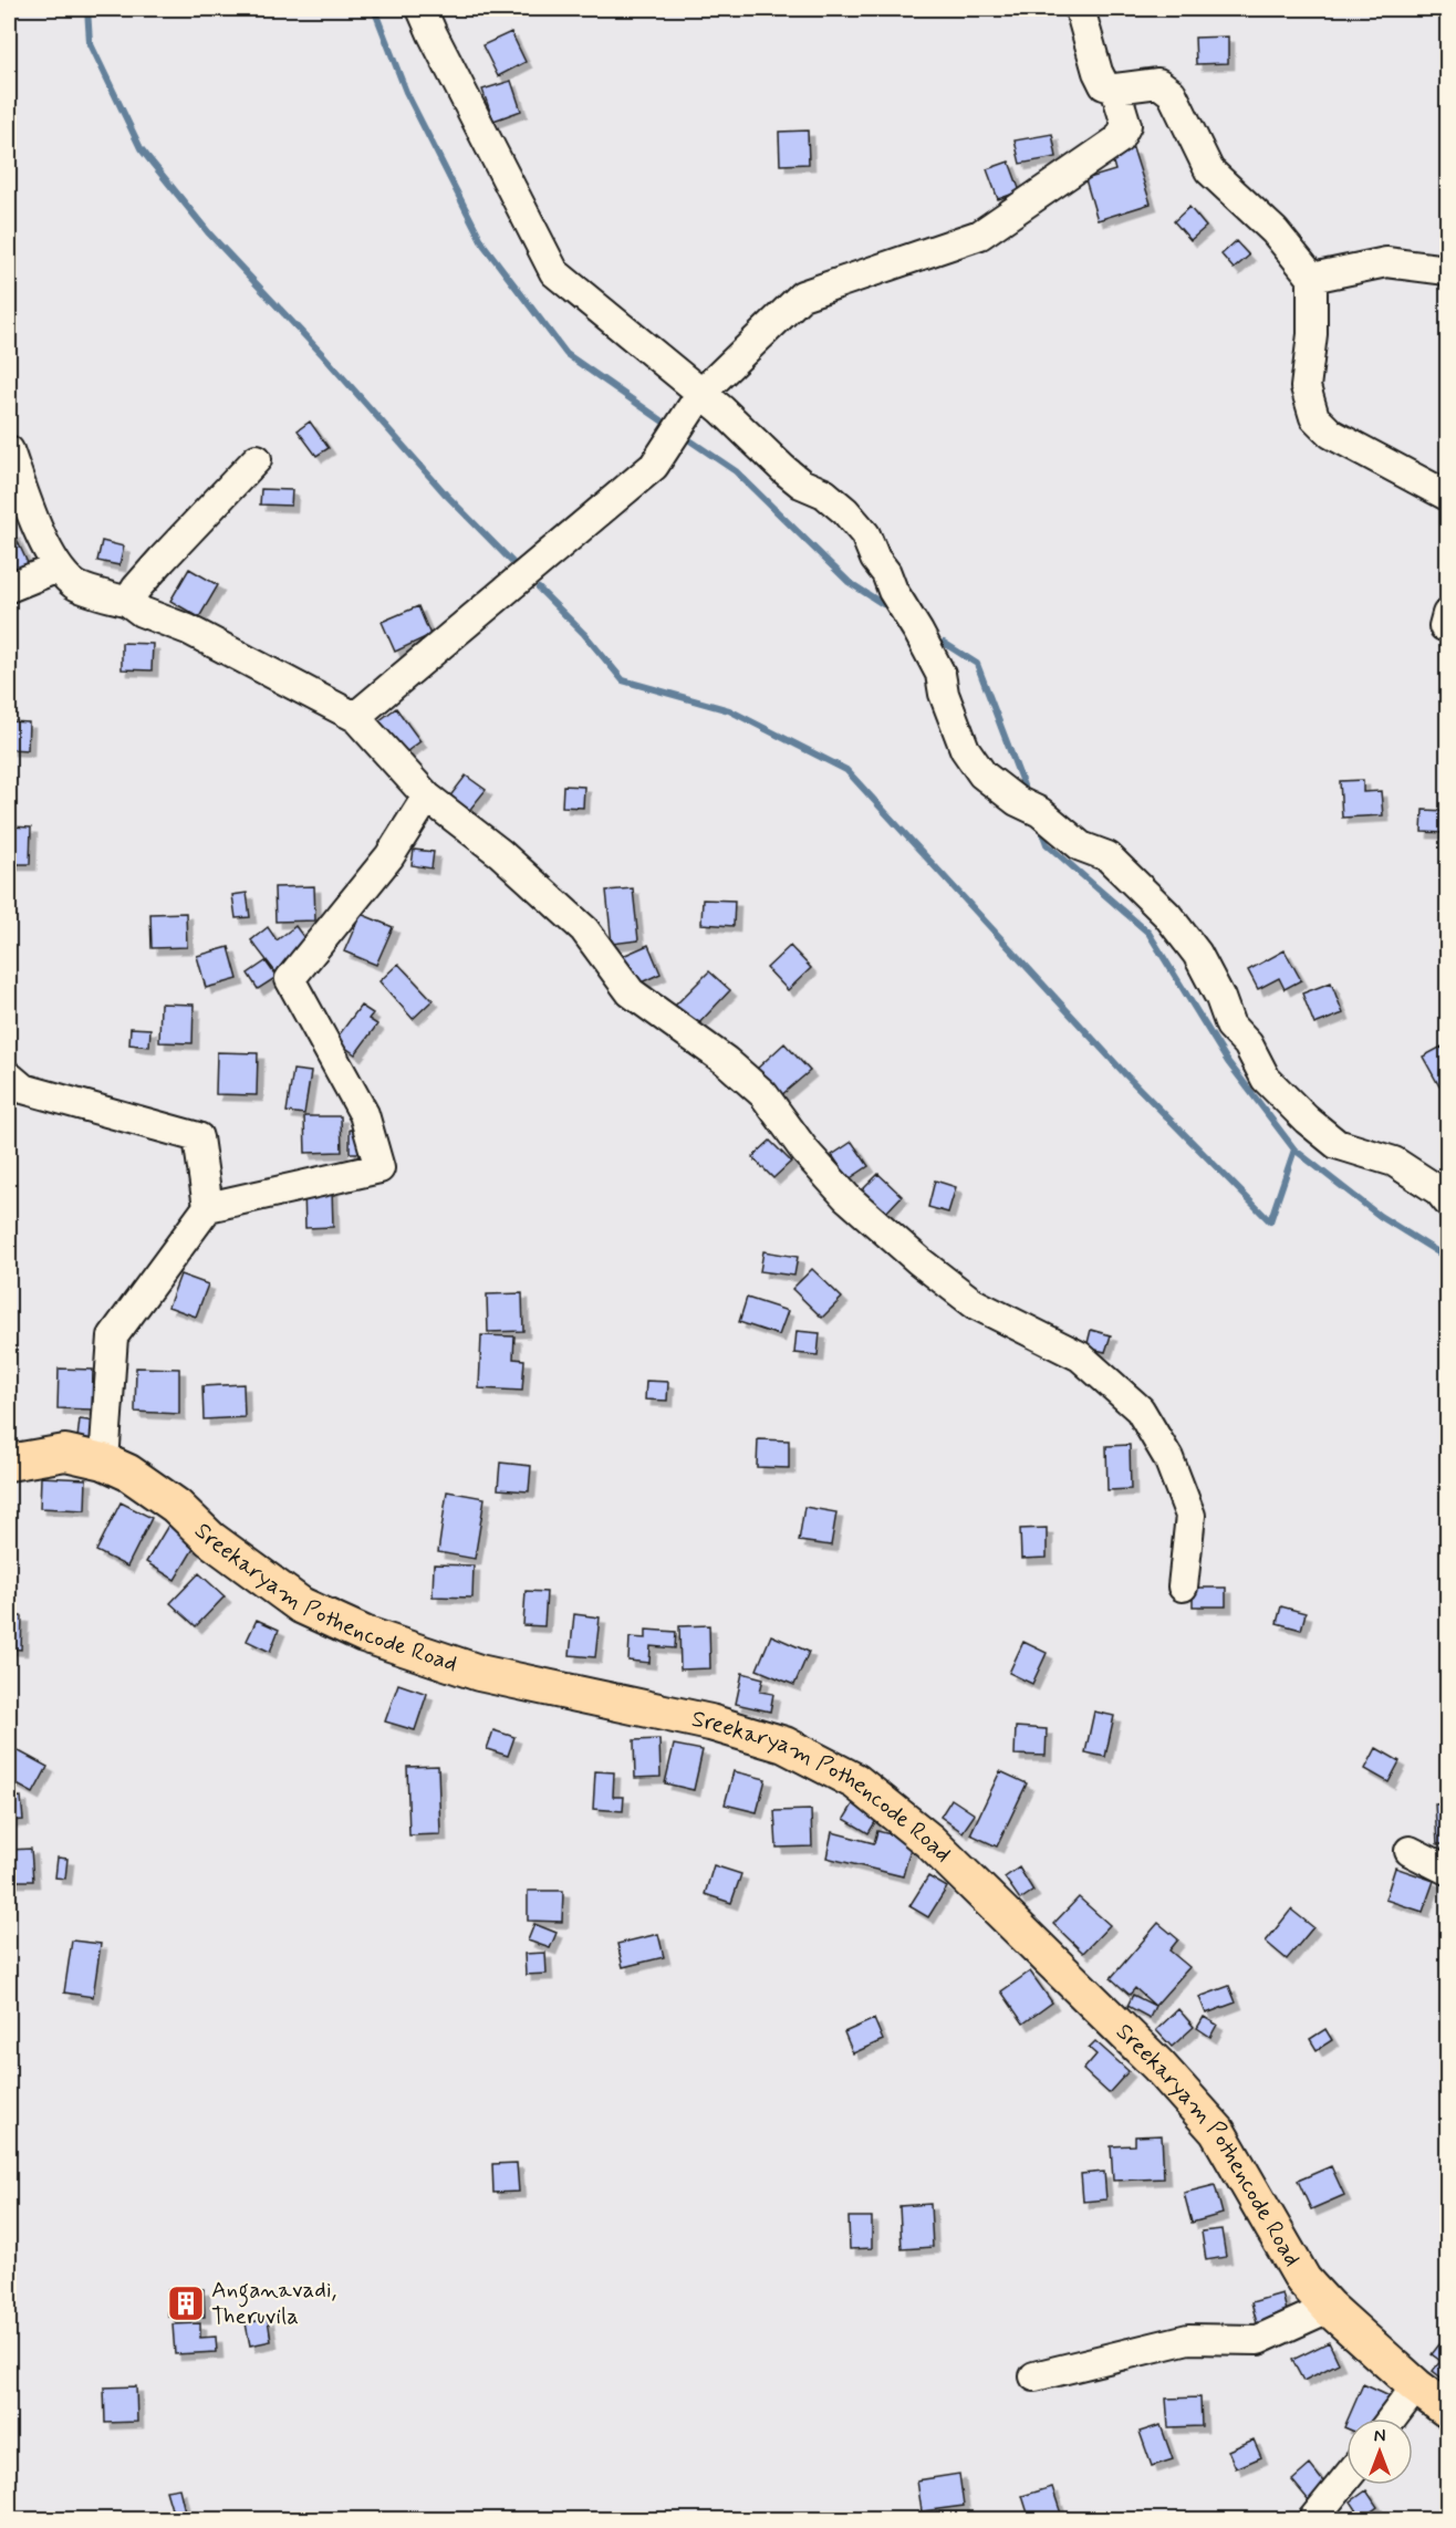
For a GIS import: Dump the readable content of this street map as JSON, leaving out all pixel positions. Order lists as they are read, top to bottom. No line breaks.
{"streets":{"main road":["Sreekaryam Pothencode Road"]},"places":{"building":["Anganavadi, Theruvila"]},"north":"top"}
